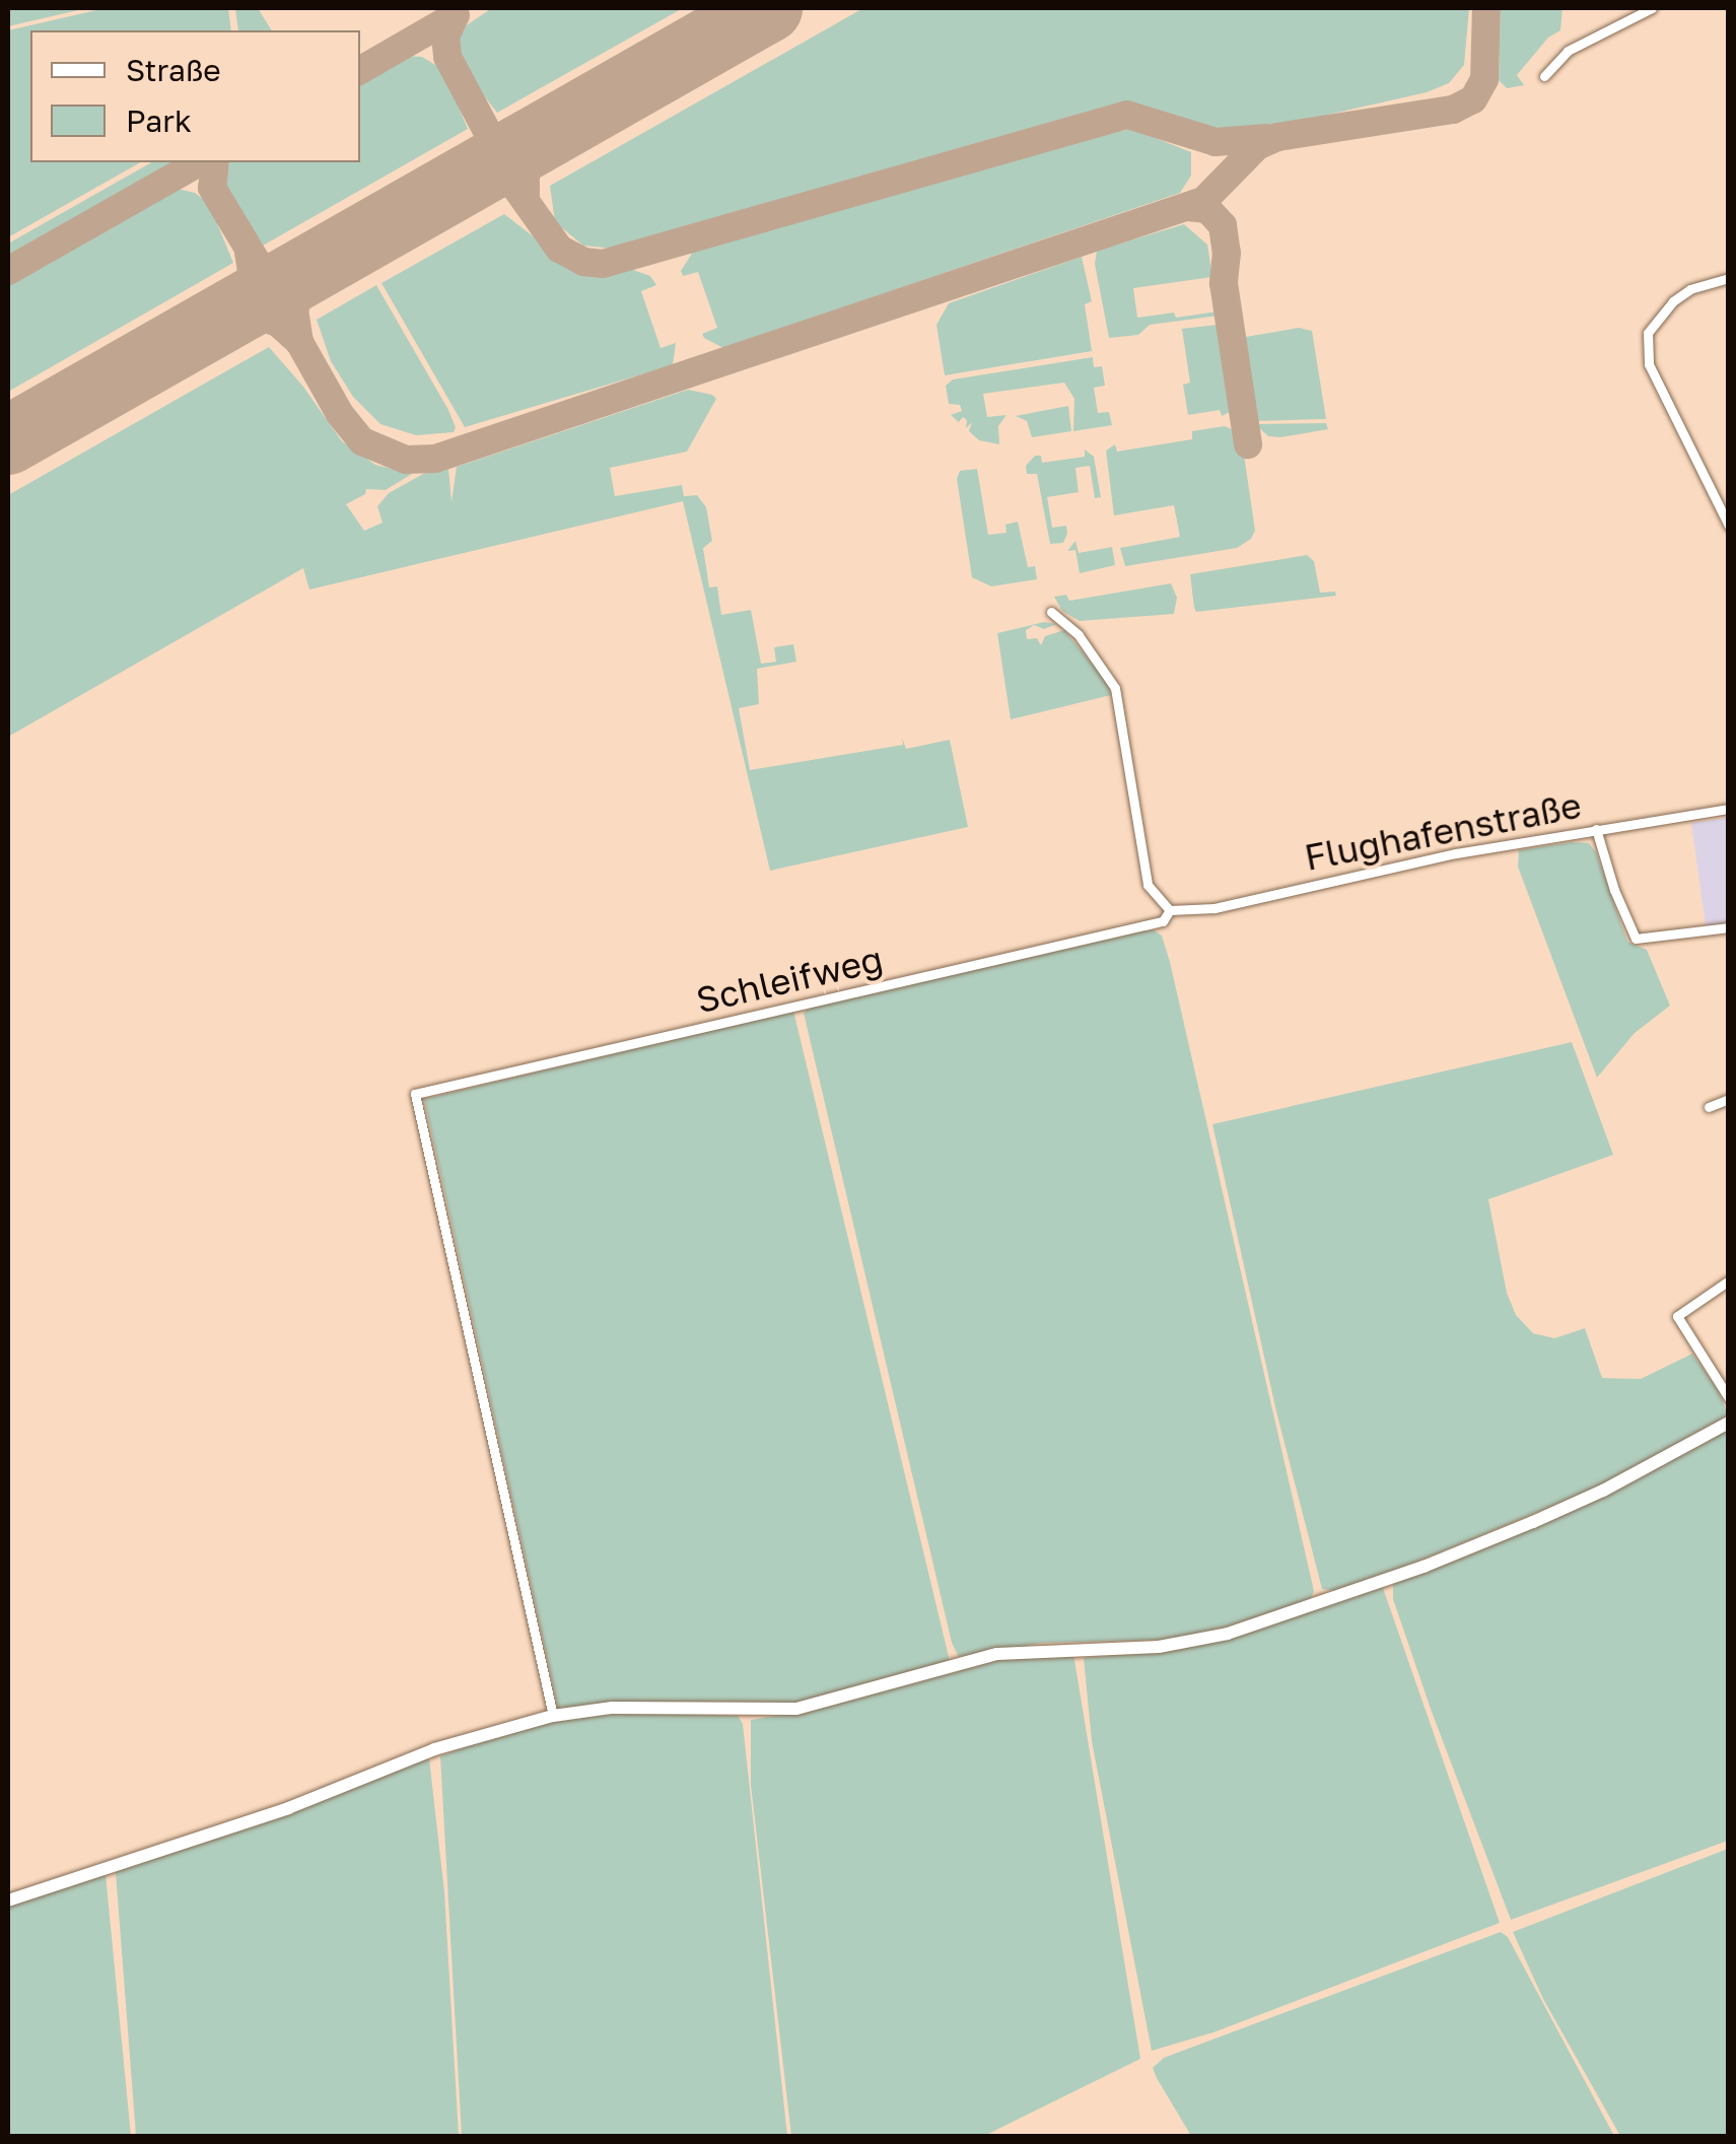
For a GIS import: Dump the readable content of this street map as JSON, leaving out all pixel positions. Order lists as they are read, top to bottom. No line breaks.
{"streets":{"street":["Flughafenstraße","Schleifweg"]},"crossings":[["Flughafenstraße","Schleifweg"]],"legend":["Straße","Park"]}
